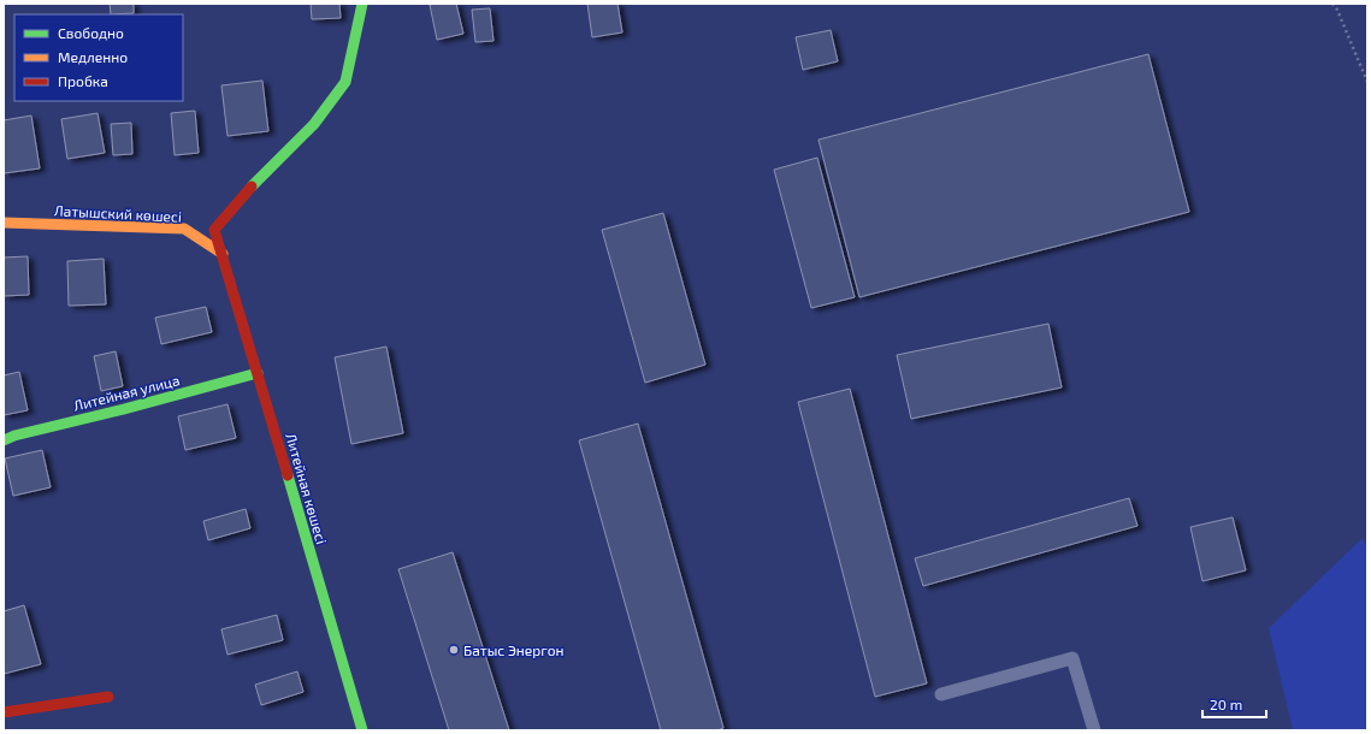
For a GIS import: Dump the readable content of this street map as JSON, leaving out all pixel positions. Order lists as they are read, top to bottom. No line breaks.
{"streets":{"street":["Латышский көшесі","Литейная улица","Литейная көшесі"]},"crossings":[["Латышский көшесі","Литейная көшесі"],["Литейная улица","Литейная көшесі"]],"places":["Батыс Энергон"],"legend":["Свободно","Медленно","Пробка"],"scale_bar":"20 m"}
